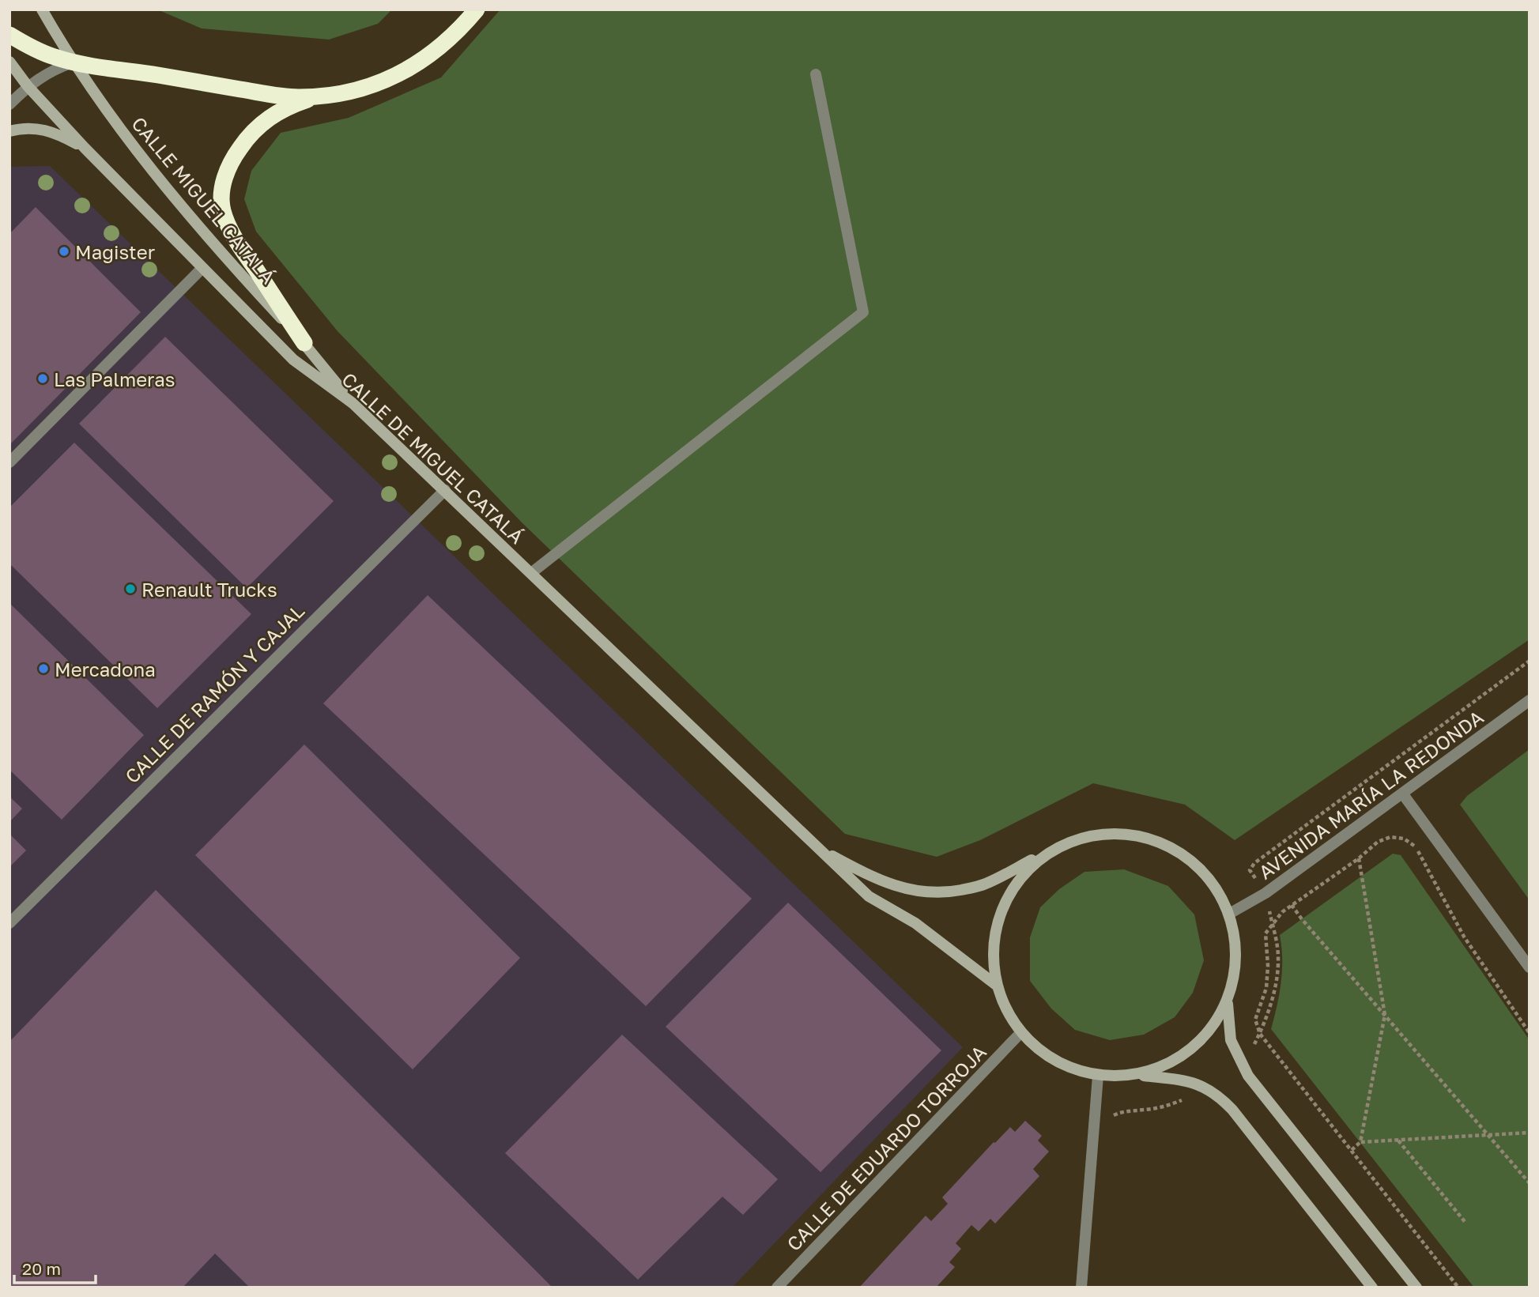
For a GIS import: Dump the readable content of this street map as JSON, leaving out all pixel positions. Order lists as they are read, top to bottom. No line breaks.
{"streets":{"street":["CALLE MIGUEL CATALÁ","CALLE DE MIGUEL CATALÁ","CALLE DE RAMÓN Y CAJAL","AVENIDA MARÍA LA REDONDA","CALLE DE EDUARDO TORROJA"]},"crossings":[["CALLE MIGUEL CATALÁ","CALLE DE MIGUEL CATALÁ"],["CALLE DE MIGUEL CATALÁ","CALLE DE RAMÓN Y CAJAL"]],"places":["Magister","Las Palmeras","Renault Trucks","Mercadona"],"scale_bar":"20 m"}
